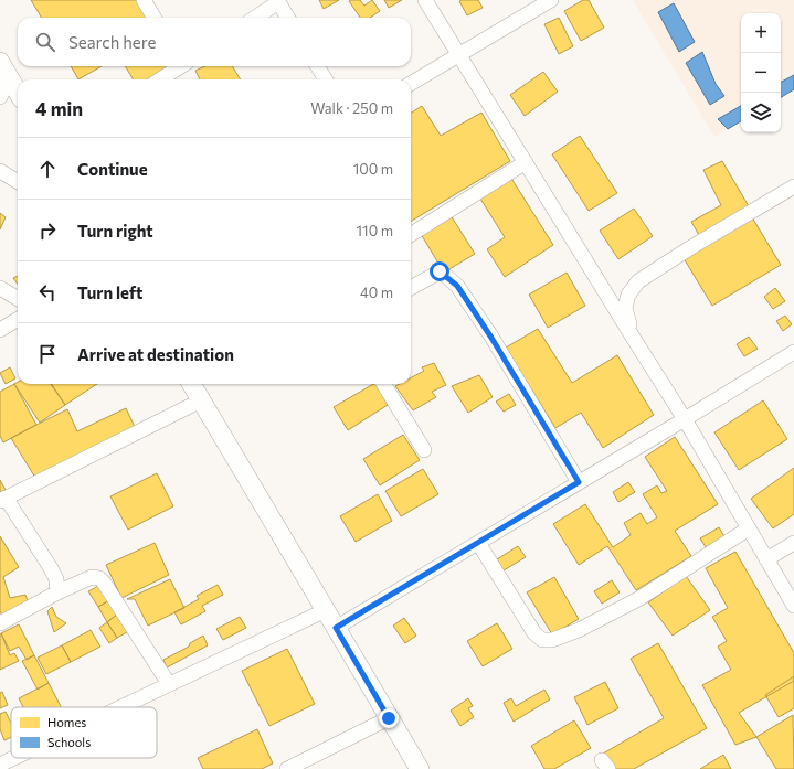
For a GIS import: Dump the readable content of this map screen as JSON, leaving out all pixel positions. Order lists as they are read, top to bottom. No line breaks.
{"legend":["Homes","Schools"],"page":{"map_buttons":["+","−"],"search":"Search here","heading":["4 min","Walk · 250 m"],"list":[["Continue","100 m"],["Turn right","110 m"],["Turn left","40 m"],"Arrive at destination"]}}
